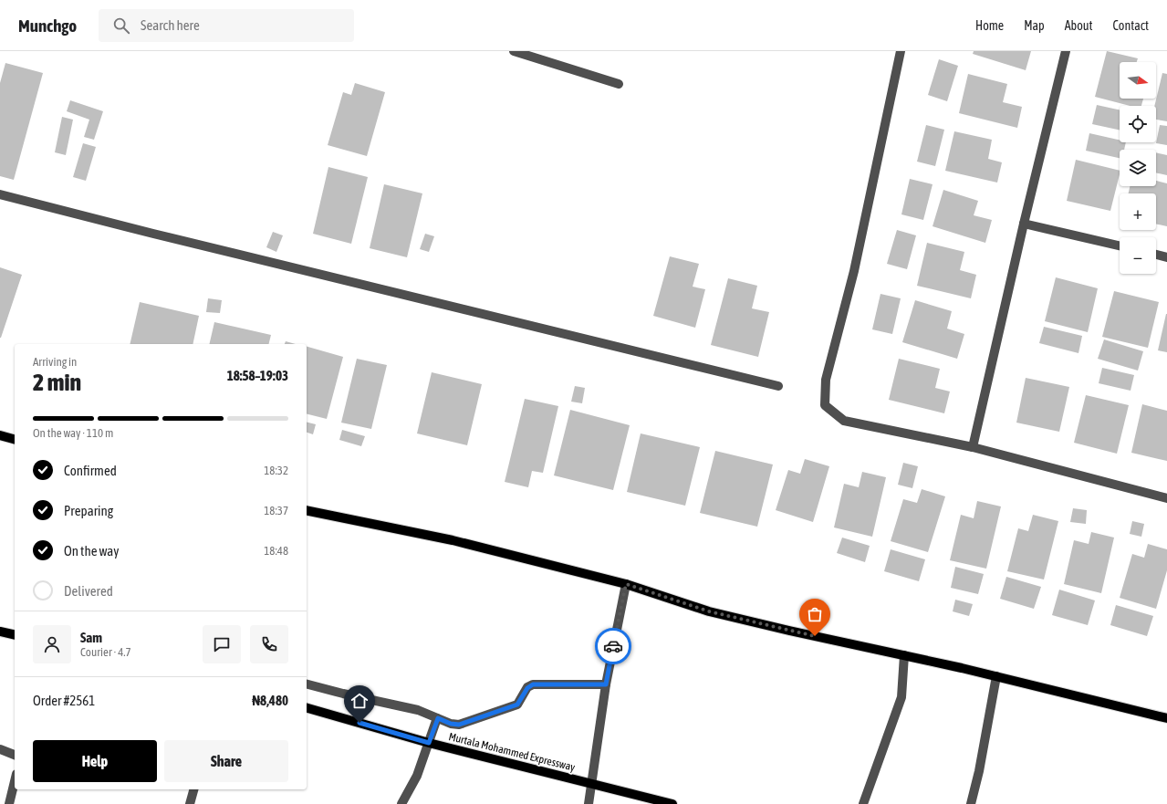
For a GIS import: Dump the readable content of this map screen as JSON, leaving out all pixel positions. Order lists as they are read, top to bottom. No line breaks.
{"streets":{"main road":["Murtala Mohammed Expressway"]},"north":"right","page":{"header":"Munchgo","search":"Search here","nav":["Home","Map","About","Contact"],"map_buttons":["+","−"],"heading":["2 min","Arriving in","18:58–19:03"],"panel":["Sam","Courier · 4.7","Order #2561","₦8,480"],"bar":"On the way · 110 m","list":[["Confirmed","18:32"],["Preparing","18:37"],["On the way","18:48"],"Delivered"],"buttons":["Help","Share"]}}
